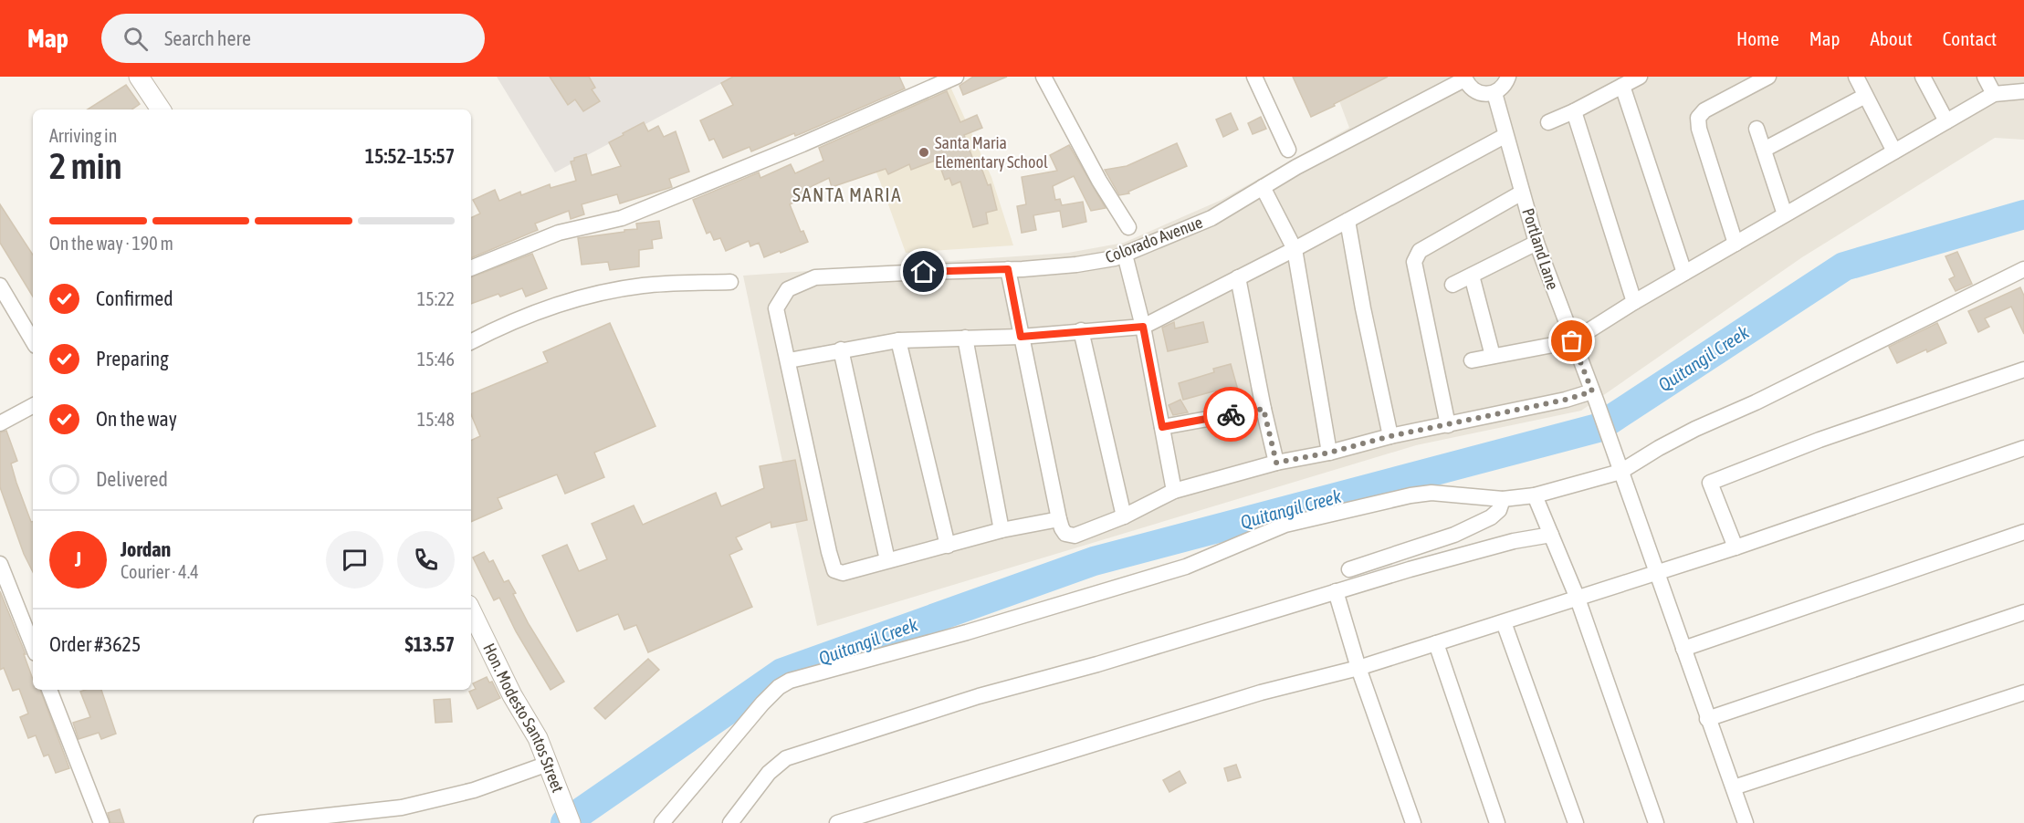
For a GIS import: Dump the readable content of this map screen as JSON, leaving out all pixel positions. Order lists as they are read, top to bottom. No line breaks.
{"streets":{"street":["Colorado Avenue","Portland Lane","Hon. Modesto Santos Street"]},"districts":["SANTA MARIA"],"water":["Quitangil Creek"],"places":["Santa Maria Elementary School"],"page":{"header":"Map","search":"Search here","nav":["Home","Map","About","Contact"],"heading":["2 min","Arriving in","15:52–15:57"],"panel":["Jordan","Courier · 4.4","Order #3625","$13.57"],"bar":"On the way · 190 m","list":[["Confirmed","15:22"],["Preparing","15:46"],["On the way","15:48"],"Delivered"],"round":"J"}}
